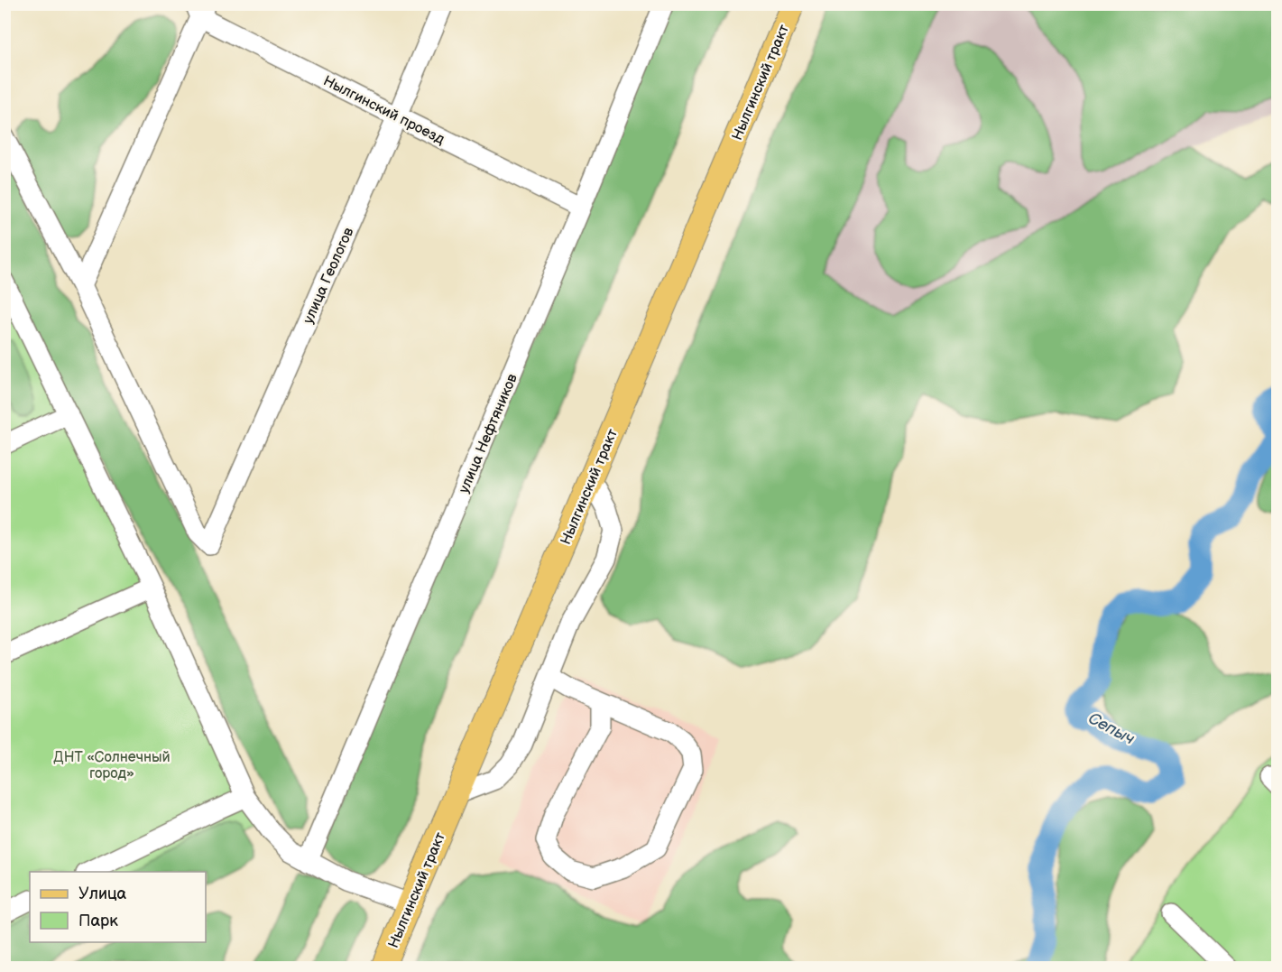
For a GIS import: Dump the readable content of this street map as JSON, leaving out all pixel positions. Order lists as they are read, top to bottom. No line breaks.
{"streets":{"main road":["Нылгинский тракт"],"street":["Нылгинский проезд","улица Геологов","улица Нефтяников"]},"crossings":[["Нылгинский проезд","улица Геологов"],["Нылгинский проезд","улица Нефтяников"]],"water":["Сепыч"],"parks":["ДНТ «Солнечный город»"],"legend":["Улица","Парк"]}
